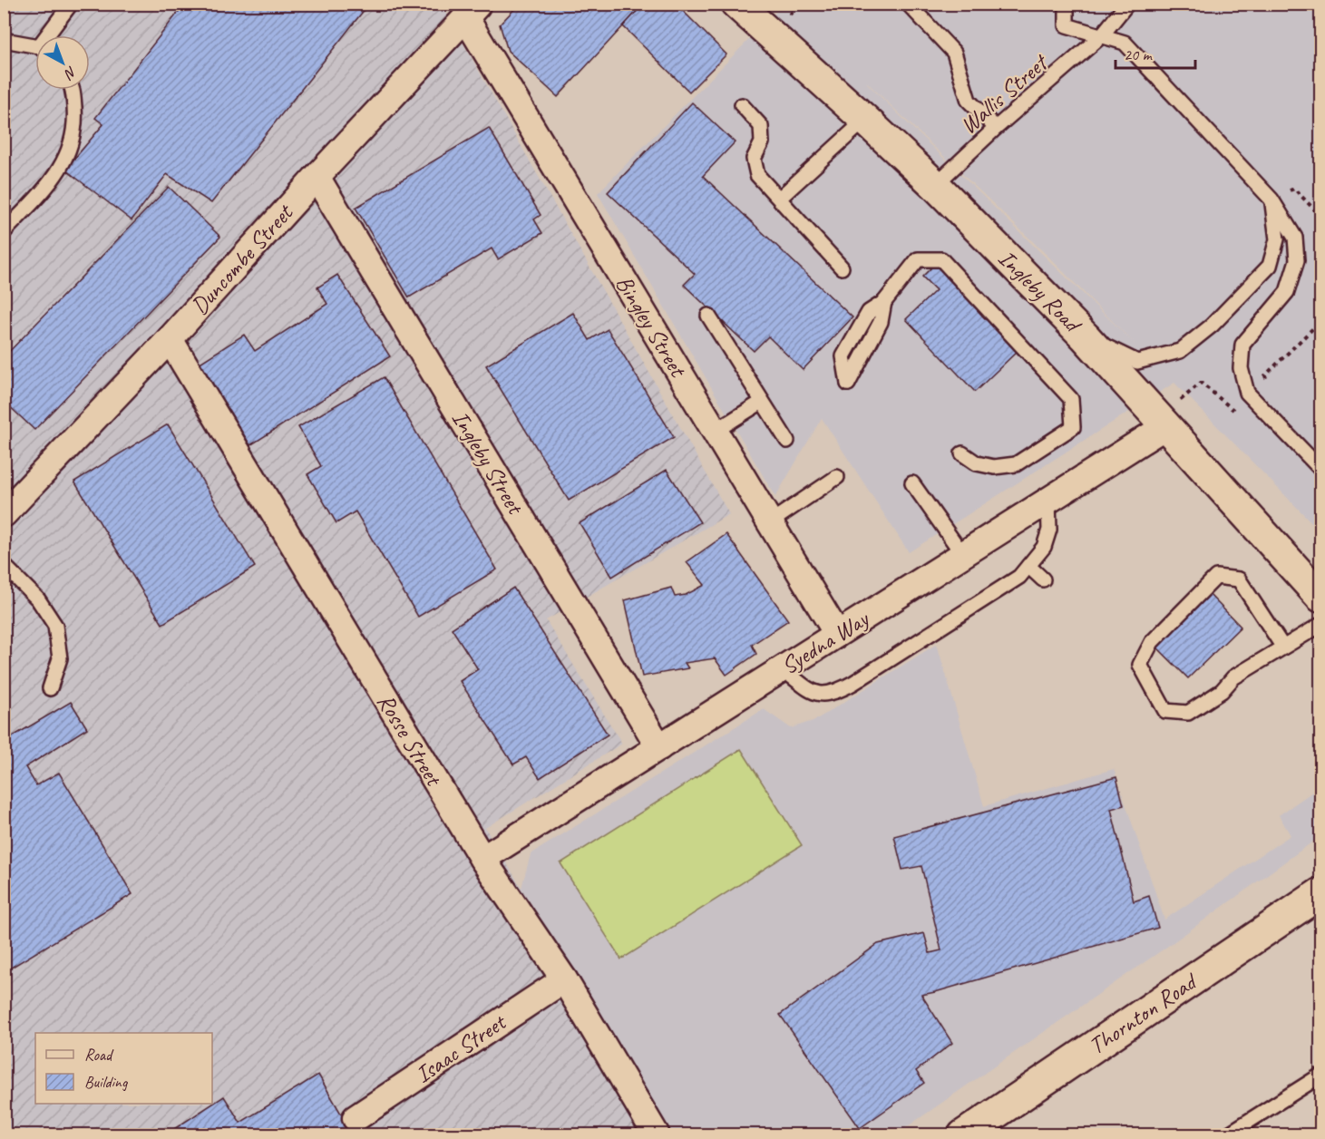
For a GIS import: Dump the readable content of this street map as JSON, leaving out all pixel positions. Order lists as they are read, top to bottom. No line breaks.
{"streets":{"main road":["Ingleby Road","Thornton Road"],"street":["Duncombe Street","Bingley Street","Ingleby Street","Syedna Way","Rosse Street","Isaac Street"],"lane":["Wallis Street"]},"crossings":[["Wallis Street","Ingleby Road"],["Duncombe Street","Bingley Street"],["Duncombe Street","Ingleby Street"],["Duncombe Street","Rosse Street"],["Ingleby Road","Syedna Way"],["Bingley Street","Syedna Way"],["Ingleby Street","Syedna Way"],["Syedna Way","Rosse Street"],["Rosse Street","Isaac Street"]],"legend":["Road","Building"],"scale_bar":"20 m","north":"bottom right"}
